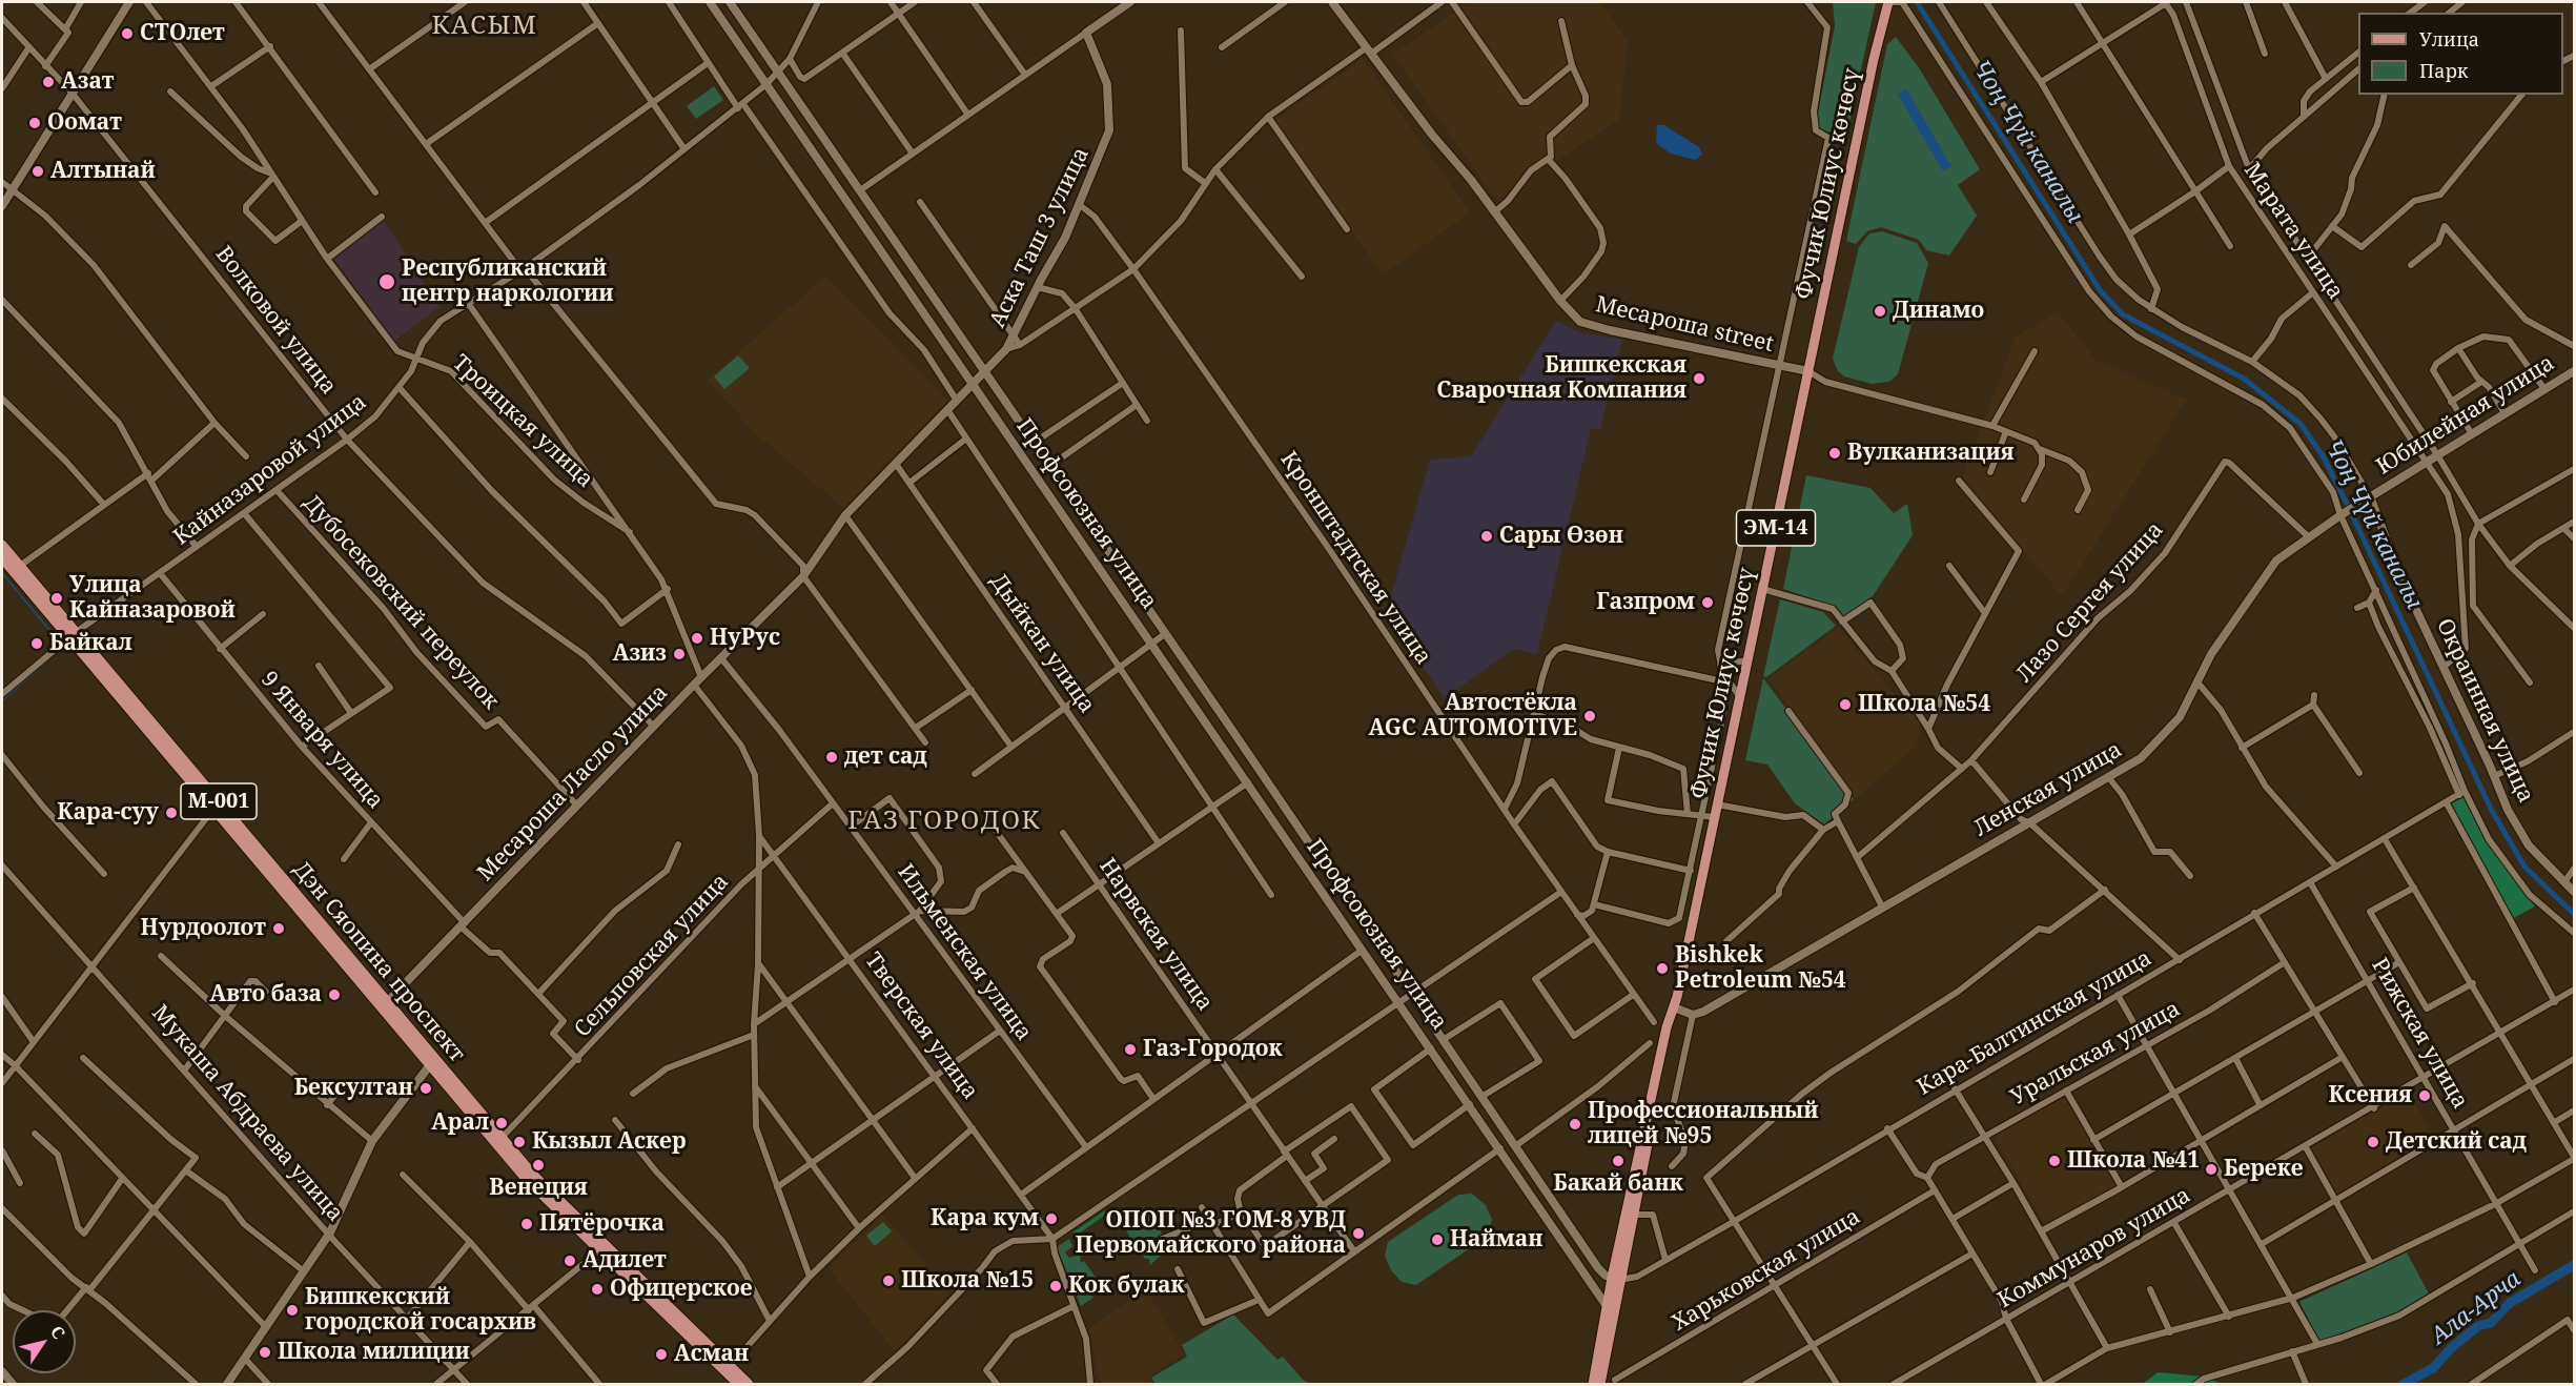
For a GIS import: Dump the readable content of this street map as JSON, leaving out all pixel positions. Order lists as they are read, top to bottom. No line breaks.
{"streets":{"main road":["Фучик Юлиус көчөсү","Юбилейная улица","ЭМ-14","Ленская улица","M-001","Дэн Сяопина проспект"],"street":["Марата улица","Аска Таш 3 улица","Волковой улица","Месароша street","Троицкая улица","Кайназаровой улица","Профсоюзная улица","Кронштадтская улица","Дубосековский переулок","Лазо Сергея улица","Дыйкан улица","Окраинная улица","9 Января улица","Месароша Ласло улица","Нарвская улица","Ильменская улица","Сельповская улица","Кара-Балтинская улица","Тверская улица","Рижская улица","Уральская улица","Мукаша Абдраева улица","Коммунаров улица","Харьковская улица"]},"crossings":[["Фучик Юлиус көчөсү","Месароша street"],["Фучик Юлиус көчөсү","Профсоюзная улица"],["Фучик Юлиус көчөсү","ЭМ-14"],["Фучик Юлиус көчөсү","Кара-Балтинская улица"],["Марата улица","Юбилейная улица"],["Марата улица","Окраинная улица"],["Аска Таш 3 улица","Кронштадтская улица"],["Аска Таш 3 улица","Месароша Ласло улица"],["Волковой улица","Кайназаровой улица"],["Волковой улица","Месароша Ласло улица"],["Юбилейная улица","Окраинная улица"],["Юбилейная улица","Ленская улица"],["Троицкая улица","Кайназаровой улица"],["Кайназаровой улица","Профсоюзная улица"],["Кайназаровой улица","Дубосековский переулок"],["Кайназаровой улица","9 Января улица"],["Кайназаровой улица","Дэн Сяопина проспект"],["Профсоюзная улица","Месароша Ласло улица"],["Профсоюзная улица","Кара-Балтинская улица"],["Дубосековский переулок","Месароша Ласло улица"],["Лазо Сергея улица","Ленская улица"],["Дыйкан улица","Месароша Ласло улица"],["9 Января улица","Месароша Ласло улица"],["9 Января улица","Сельповская улица"],["Месароша Ласло улица","Ильменская улица"],["Месароша Ласло улица","Дэн Сяопина проспект"],["Ильменская улица","Сельповская улица"],["Сельповская улица","Дэн Сяопина проспект"],["Сельповская улица","Тверская улица"],["Кара-Балтинская улица","Рижская улица"],["Рижская улица","Коммунаров улица"]],"districts":["КАСЫМ","ГАЗ ГОРОДОК"],"water":["Чоң Чүй каналы","Ала-Арча"],"places":["СТОлет","Азат","Оомат","Алтынай","Республиканский центр наркологии","Динамо","Бишкекская Сварочная Компания","Вулканизация","Сары Өзөн","Улица Кайназаровой","Газпром","НуРус","Байкал","Азиз","Школа №54","Автостёкла AGC AUTOMOTIVE","дет сад","Кара-суу","Нурдоолот","Bishkek Petroleum №54","Авто база","Газ-Городок","Бексултан","Ксения","Арал","Профессиональный лицей №95","Кызыл Аскер","Детский сад","Бакай банк","Школа №41","Венеция","Береке","Кара кум","Пятёрочка","ОПОП №3 ГОМ-8 УВД Первомайского района","Найман","Адилет","Школа №15","Кок булак","Офицерское","Бишкекский городской госархив","Школа милиции","Асман"],"legend":["Улица","Парк"],"north":"top right"}
